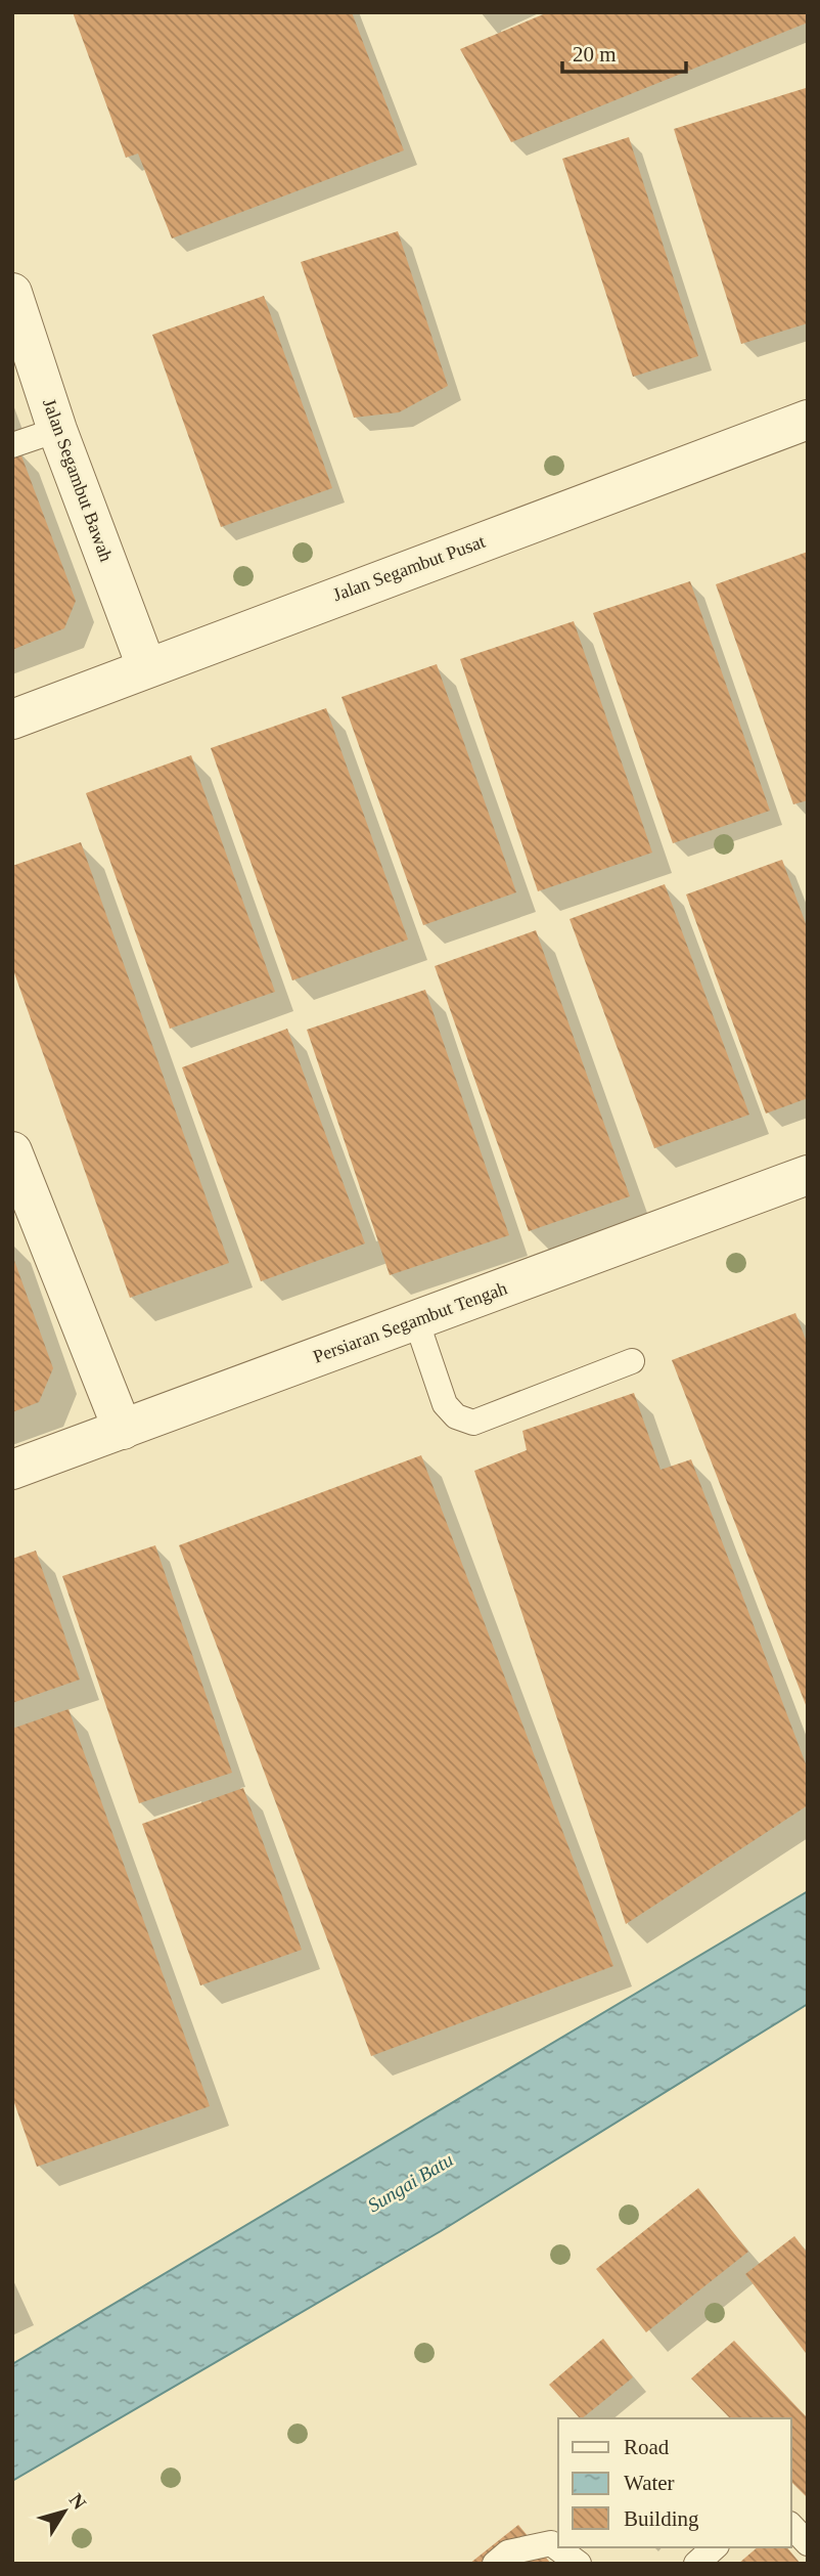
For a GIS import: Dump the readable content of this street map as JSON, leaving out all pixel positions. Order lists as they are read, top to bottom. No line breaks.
{"streets":{"street":["Jalan Segambut Bawah","Jalan Segambut Pusat","Persiaran Segambut Tengah"]},"crossings":[["Jalan Segambut Bawah","Jalan Segambut Pusat"]],"water":["Sungai Batu"],"legend":["Road","Water","Building"],"scale_bar":"20 m","north":"top right"}
